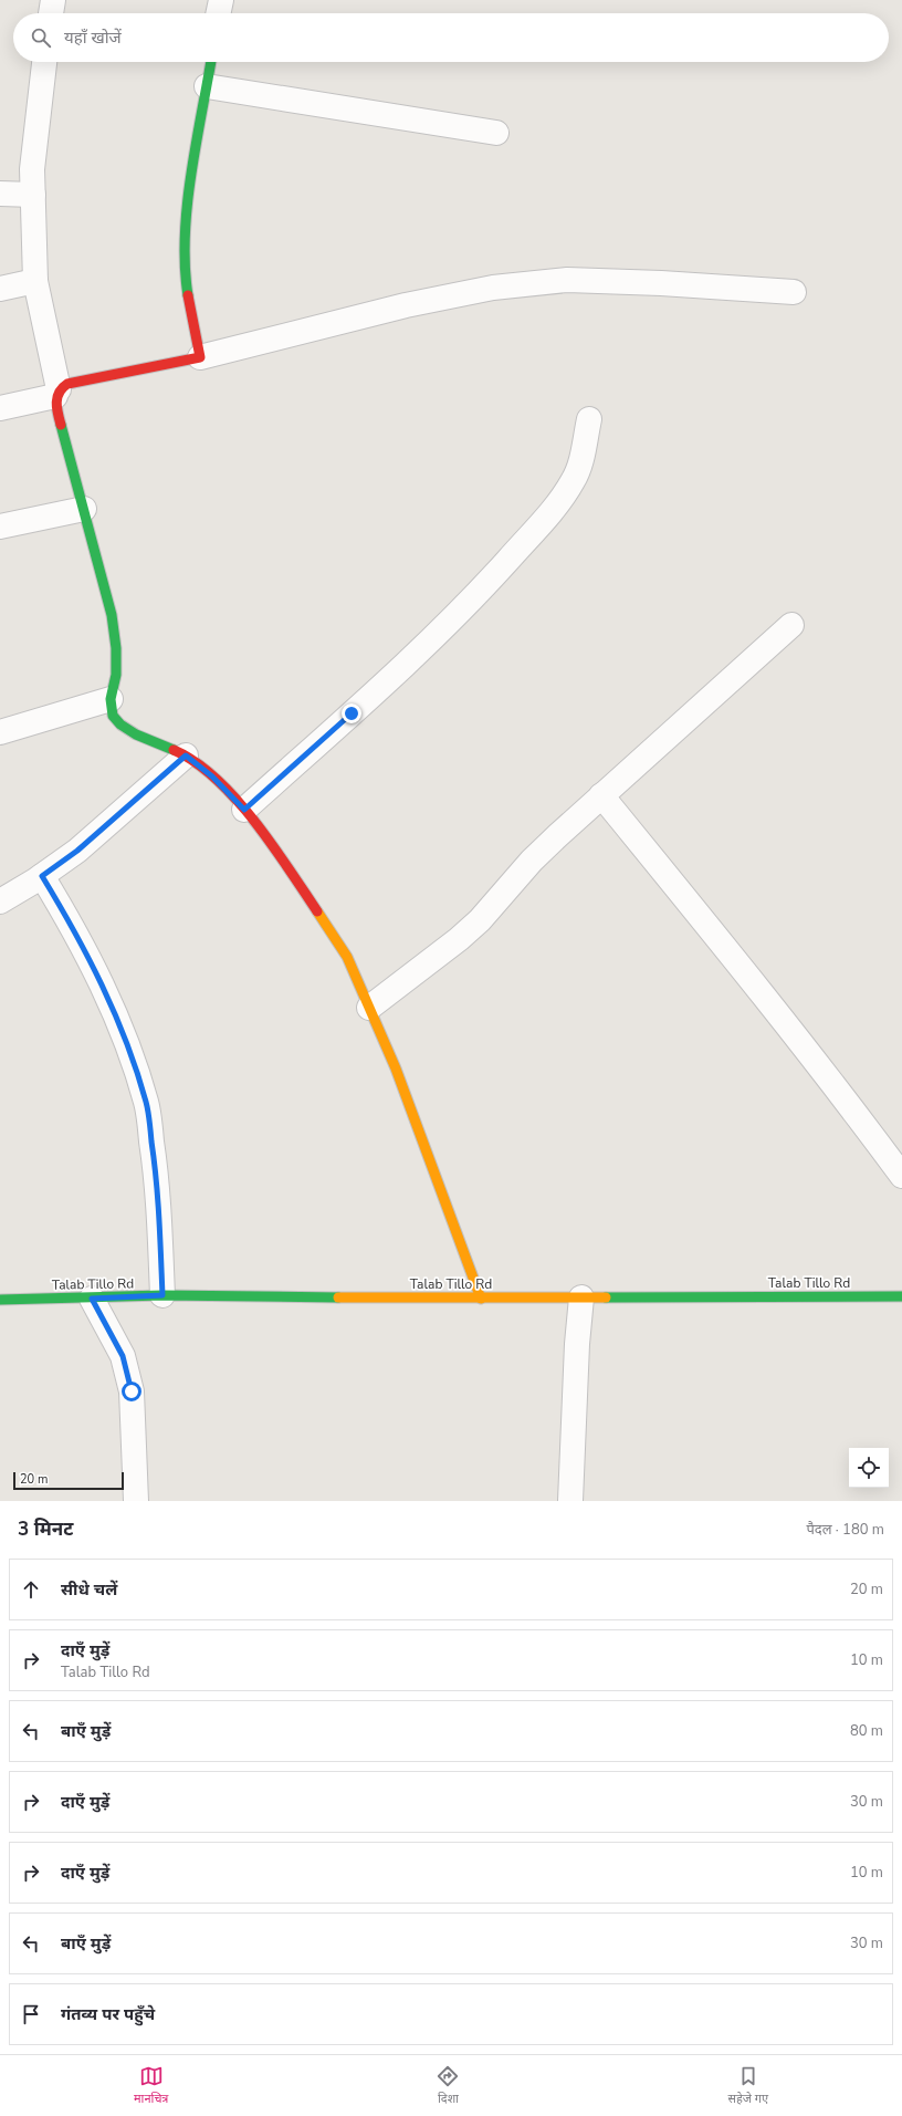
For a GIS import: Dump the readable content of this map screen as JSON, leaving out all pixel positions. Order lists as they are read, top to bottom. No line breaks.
{"streets":{"street":["Talab Tillo Rd"]},"scale_bar":"20 m","page":{"search":"यहाँ खोजें","scale":"20 m","heading":["3 मिनट","पैदल · 180 m"],"list":[["सीधे चलें","20 m"],["दाएँ मुड़ें","Talab Tillo Rd","10 m"],["बाएँ मुड़ें","80 m"],["दाएँ मुड़ें","30 m"],["दाएँ मुड़ें","10 m"],["बाएँ मुड़ें","30 m"],"गंतव्य पर पहुँचे"],"nav":["मानचित्र","दिशा","सहेजे गए"]}}
